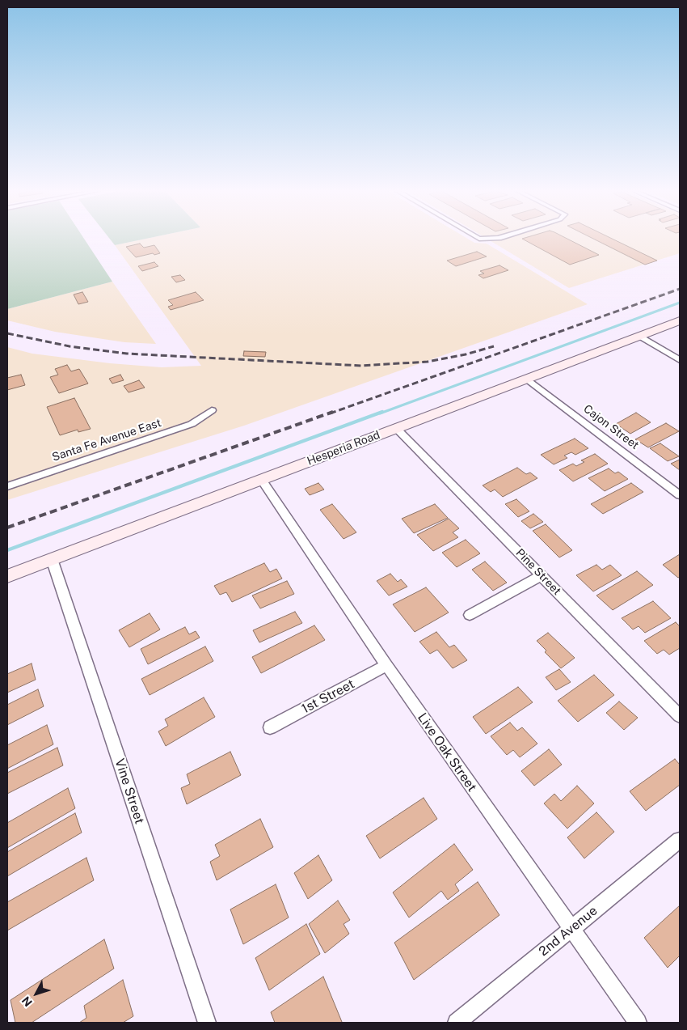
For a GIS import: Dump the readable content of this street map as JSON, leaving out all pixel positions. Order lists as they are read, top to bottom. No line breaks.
{"streets":{"main road":["Hesperia Road"],"street":["Cajon Street","Santa Fe Avenue East","Pine Street","1st Street","Live Oak Street","Vine Street","2nd Avenue"]},"crossings":[["Cajon Street","Hesperia Road"],["Hesperia Road","Pine Street"],["Hesperia Road","Live Oak Street"],["Hesperia Road","Vine Street"],["1st Street","Live Oak Street"],["Live Oak Street","2nd Avenue"]],"north":"bottom left"}
